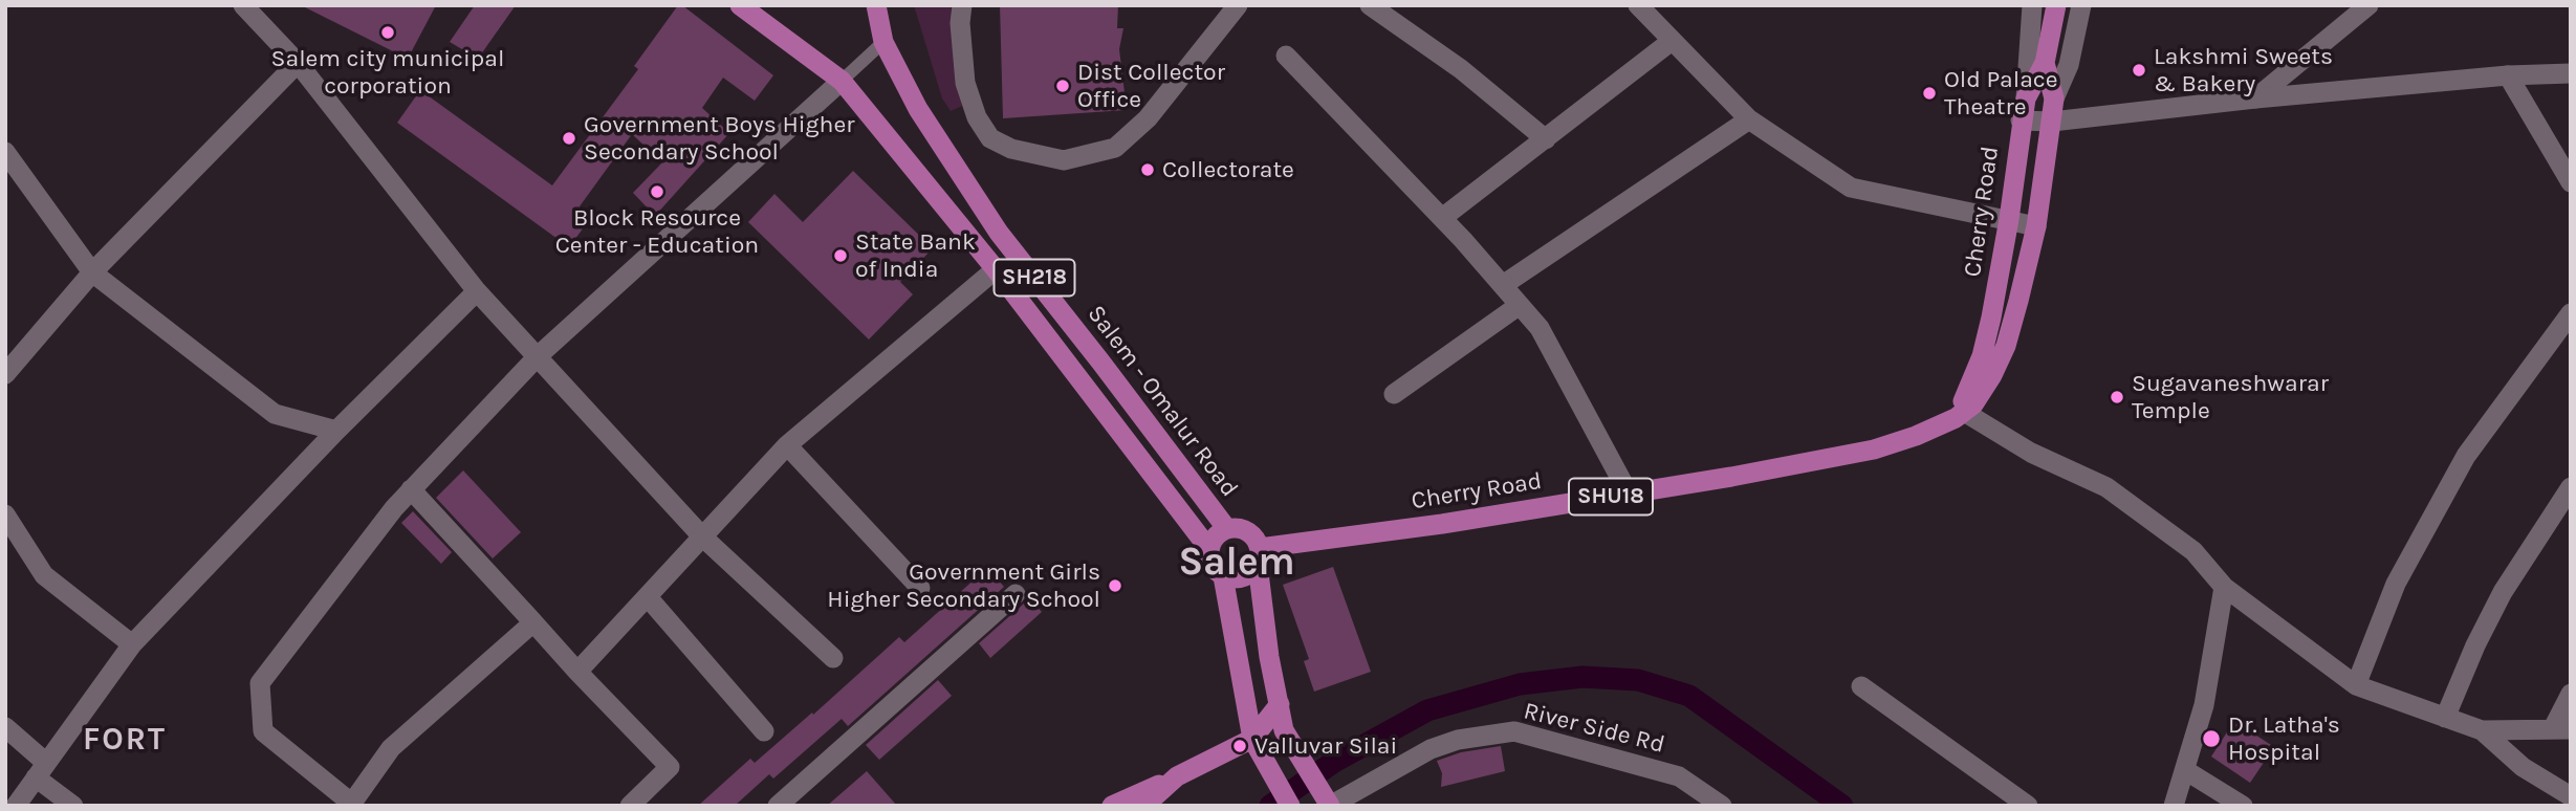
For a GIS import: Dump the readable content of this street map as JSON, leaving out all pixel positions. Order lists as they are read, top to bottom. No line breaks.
{"streets":{"main road":["Cherry Road","SH218","Salem - Omalur Road","SHU18"],"street":["River Side Rd"]},"crossings":[["Cherry Road","SH218"],["Cherry Road","Salem - Omalur Road"],["SH218","Salem - Omalur Road"]],"districts":["Salem","FORT"],"places":["Salem city municipal corporation","Lakshmi Sweets & Bakery","Dist Collector Office","Old Palace Theatre","Government Boys Higher Secondary School","Collectorate","Block Resource Center - Education","State Bank of India","Sugavaneshwarar Temple","Government Girls Higher Secondary School","Dr. Latha's Hospital","Valluvar Silai"]}
